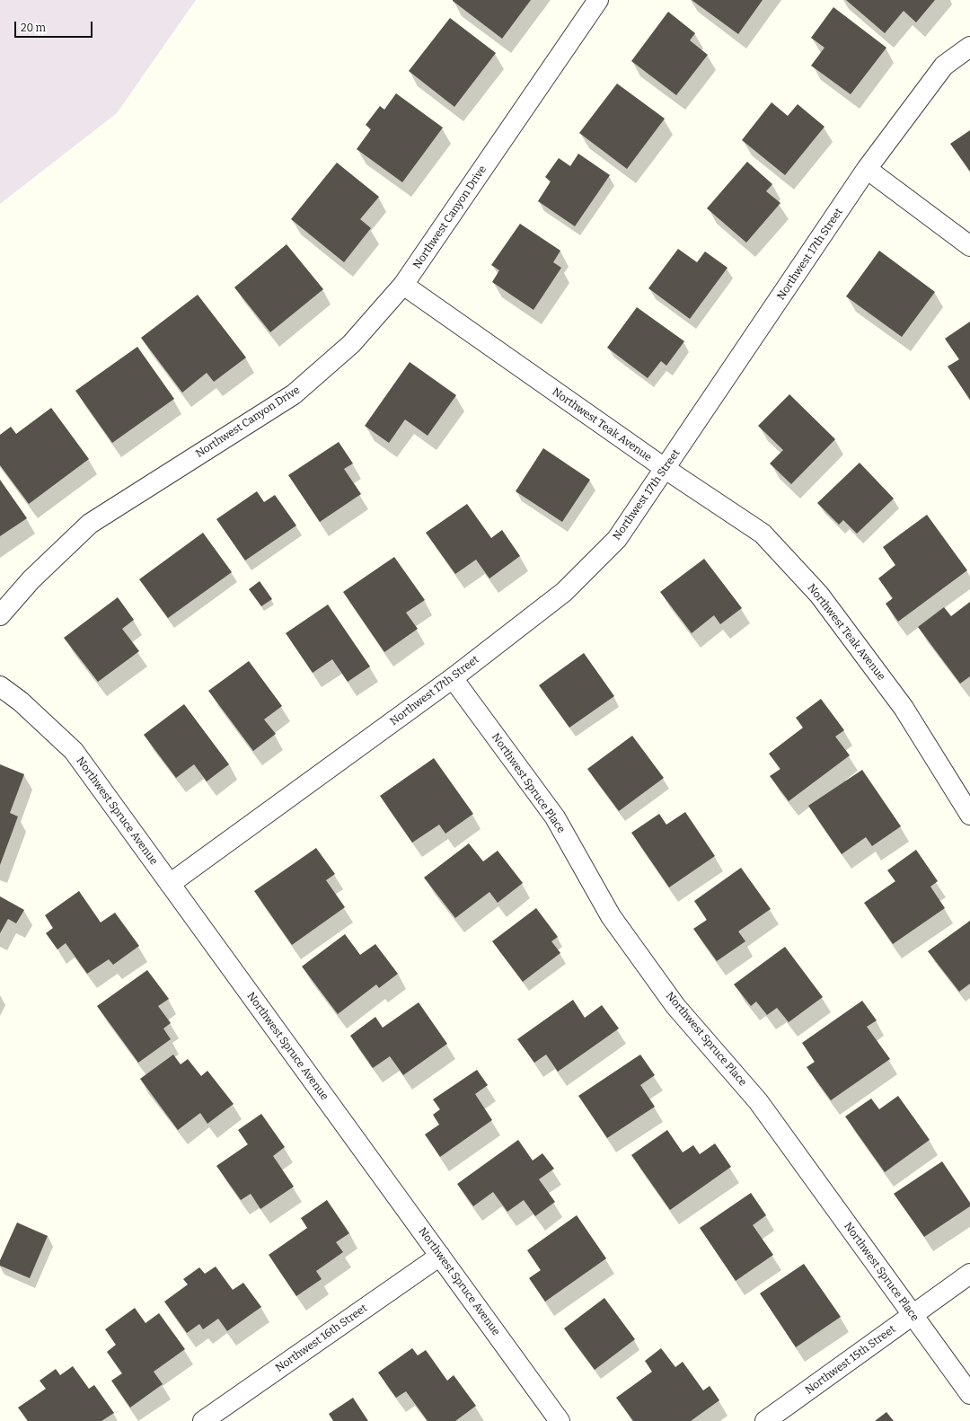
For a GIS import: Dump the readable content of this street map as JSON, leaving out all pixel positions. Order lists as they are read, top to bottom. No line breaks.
{"streets":{"street":["Northwest Canyon Drive","Northwest 17th Street","Northwest Teak Avenue","Northwest Spruce Place","Northwest Spruce Avenue","Northwest 16th Street","Northwest 15th Street"]},"crossings":[["Northwest Canyon Drive","Northwest Teak Avenue"],["Northwest 17th Street","Northwest Teak Avenue"],["Northwest 17th Street","Northwest Spruce Place"],["Northwest 17th Street","Northwest Spruce Avenue"],["Northwest Spruce Place","Northwest 15th Street"],["Northwest Spruce Avenue","Northwest 16th Street"]],"scale_bar":"20 m"}
